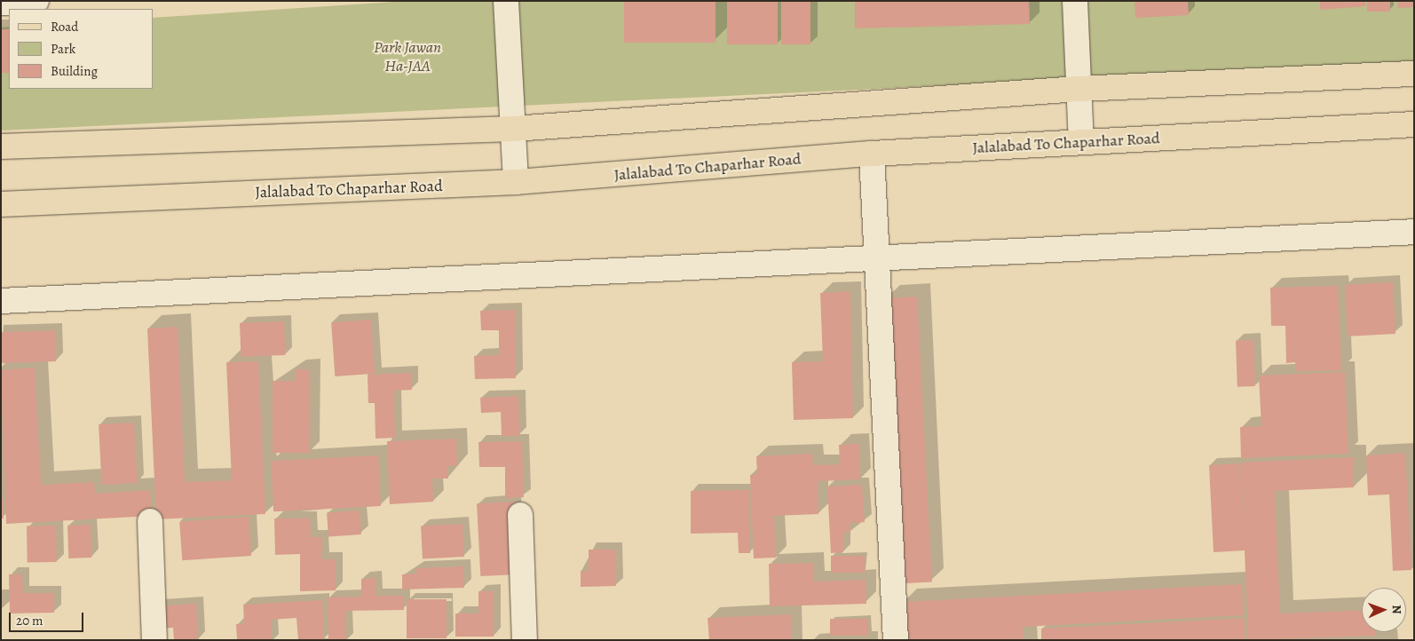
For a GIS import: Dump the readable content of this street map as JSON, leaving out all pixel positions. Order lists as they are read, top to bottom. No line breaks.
{"streets":{"main road":["Jalalabad To Chaparhar Road"]},"parks":["Park Jawan Ha-JAA"],"legend":["Road","Park","Building"],"scale_bar":"20 m","north":"right"}
